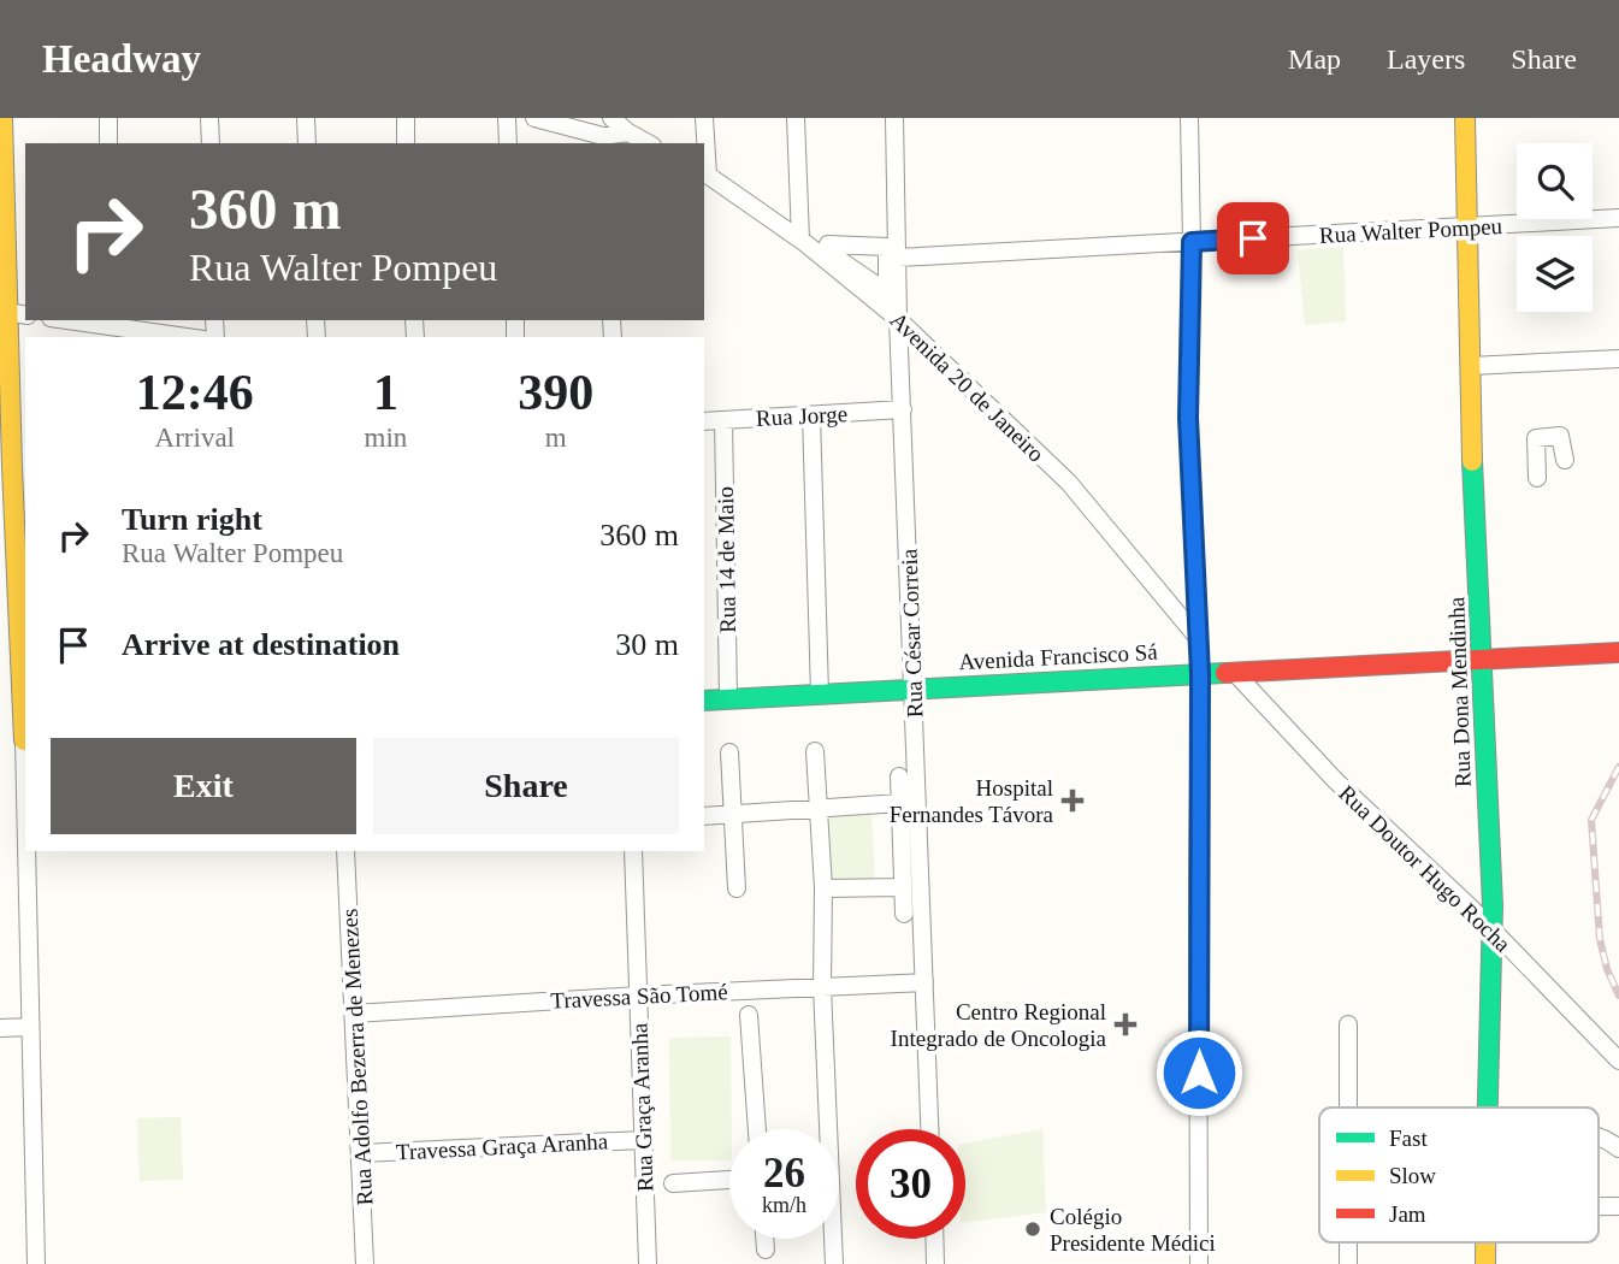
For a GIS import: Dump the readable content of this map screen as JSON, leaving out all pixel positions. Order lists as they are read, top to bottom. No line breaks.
{"streets":{"street":["Rua Walter Pompeu","Avenida 20 de Janeiro","Rua Jorge","Rua 14 de Maio","Rua César Correia","Avenida Francisco Sá","Rua Dona Mendinha","Rua Doutor Hugo Rocha","Travessa São Tomé","Rua Adolfo Bezerra de Menezes","Rua Graça Aranha","Travessa Graça Aranha"]},"crossings":[["Rua Walter Pompeu","Rua César Correia"],["Rua Walter Pompeu","Rua Dona Mendinha"],["Avenida 20 de Janeiro","Rua César Correia"],["Rua Jorge","Rua 14 de Maio"],["Rua Jorge","Rua César Correia"],["Rua 14 de Maio","Avenida Francisco Sá"],["Rua César Correia","Avenida Francisco Sá"],["Rua César Correia","Travessa São Tomé"],["Avenida Francisco Sá","Rua Dona Mendinha"],["Avenida Francisco Sá","Rua Doutor Hugo Rocha"],["Rua Dona Mendinha","Rua Doutor Hugo Rocha"],["Travessa São Tomé","Rua Adolfo Bezerra de Menezes"],["Travessa São Tomé","Rua Graça Aranha"],["Rua Adolfo Bezerra de Menezes","Travessa Graça Aranha"],["Rua Graça Aranha","Travessa Graça Aranha"]],"places":{"health":["Hospital Fernandes Távora","Centro Regional Integrado de Oncologia"],"other":["Colégio Presidente Médici"]},"legend":["Fast","Slow","Jam"],"page":{"header":"Headway","nav":["Map","Layers","Share"],"turn":["360 m","Rua Walter Pompeu"],"eta":["12:46","Arrival","1","min","390","m"],"list":[{"name":"Turn right","note":"Rua Walter Pompeu","value":"360 m"},{"name":"Arrive at destination","value":"30 m"}],"buttons":["Exit","Share"],"speed":"26 km/h","limit":"30"}}
